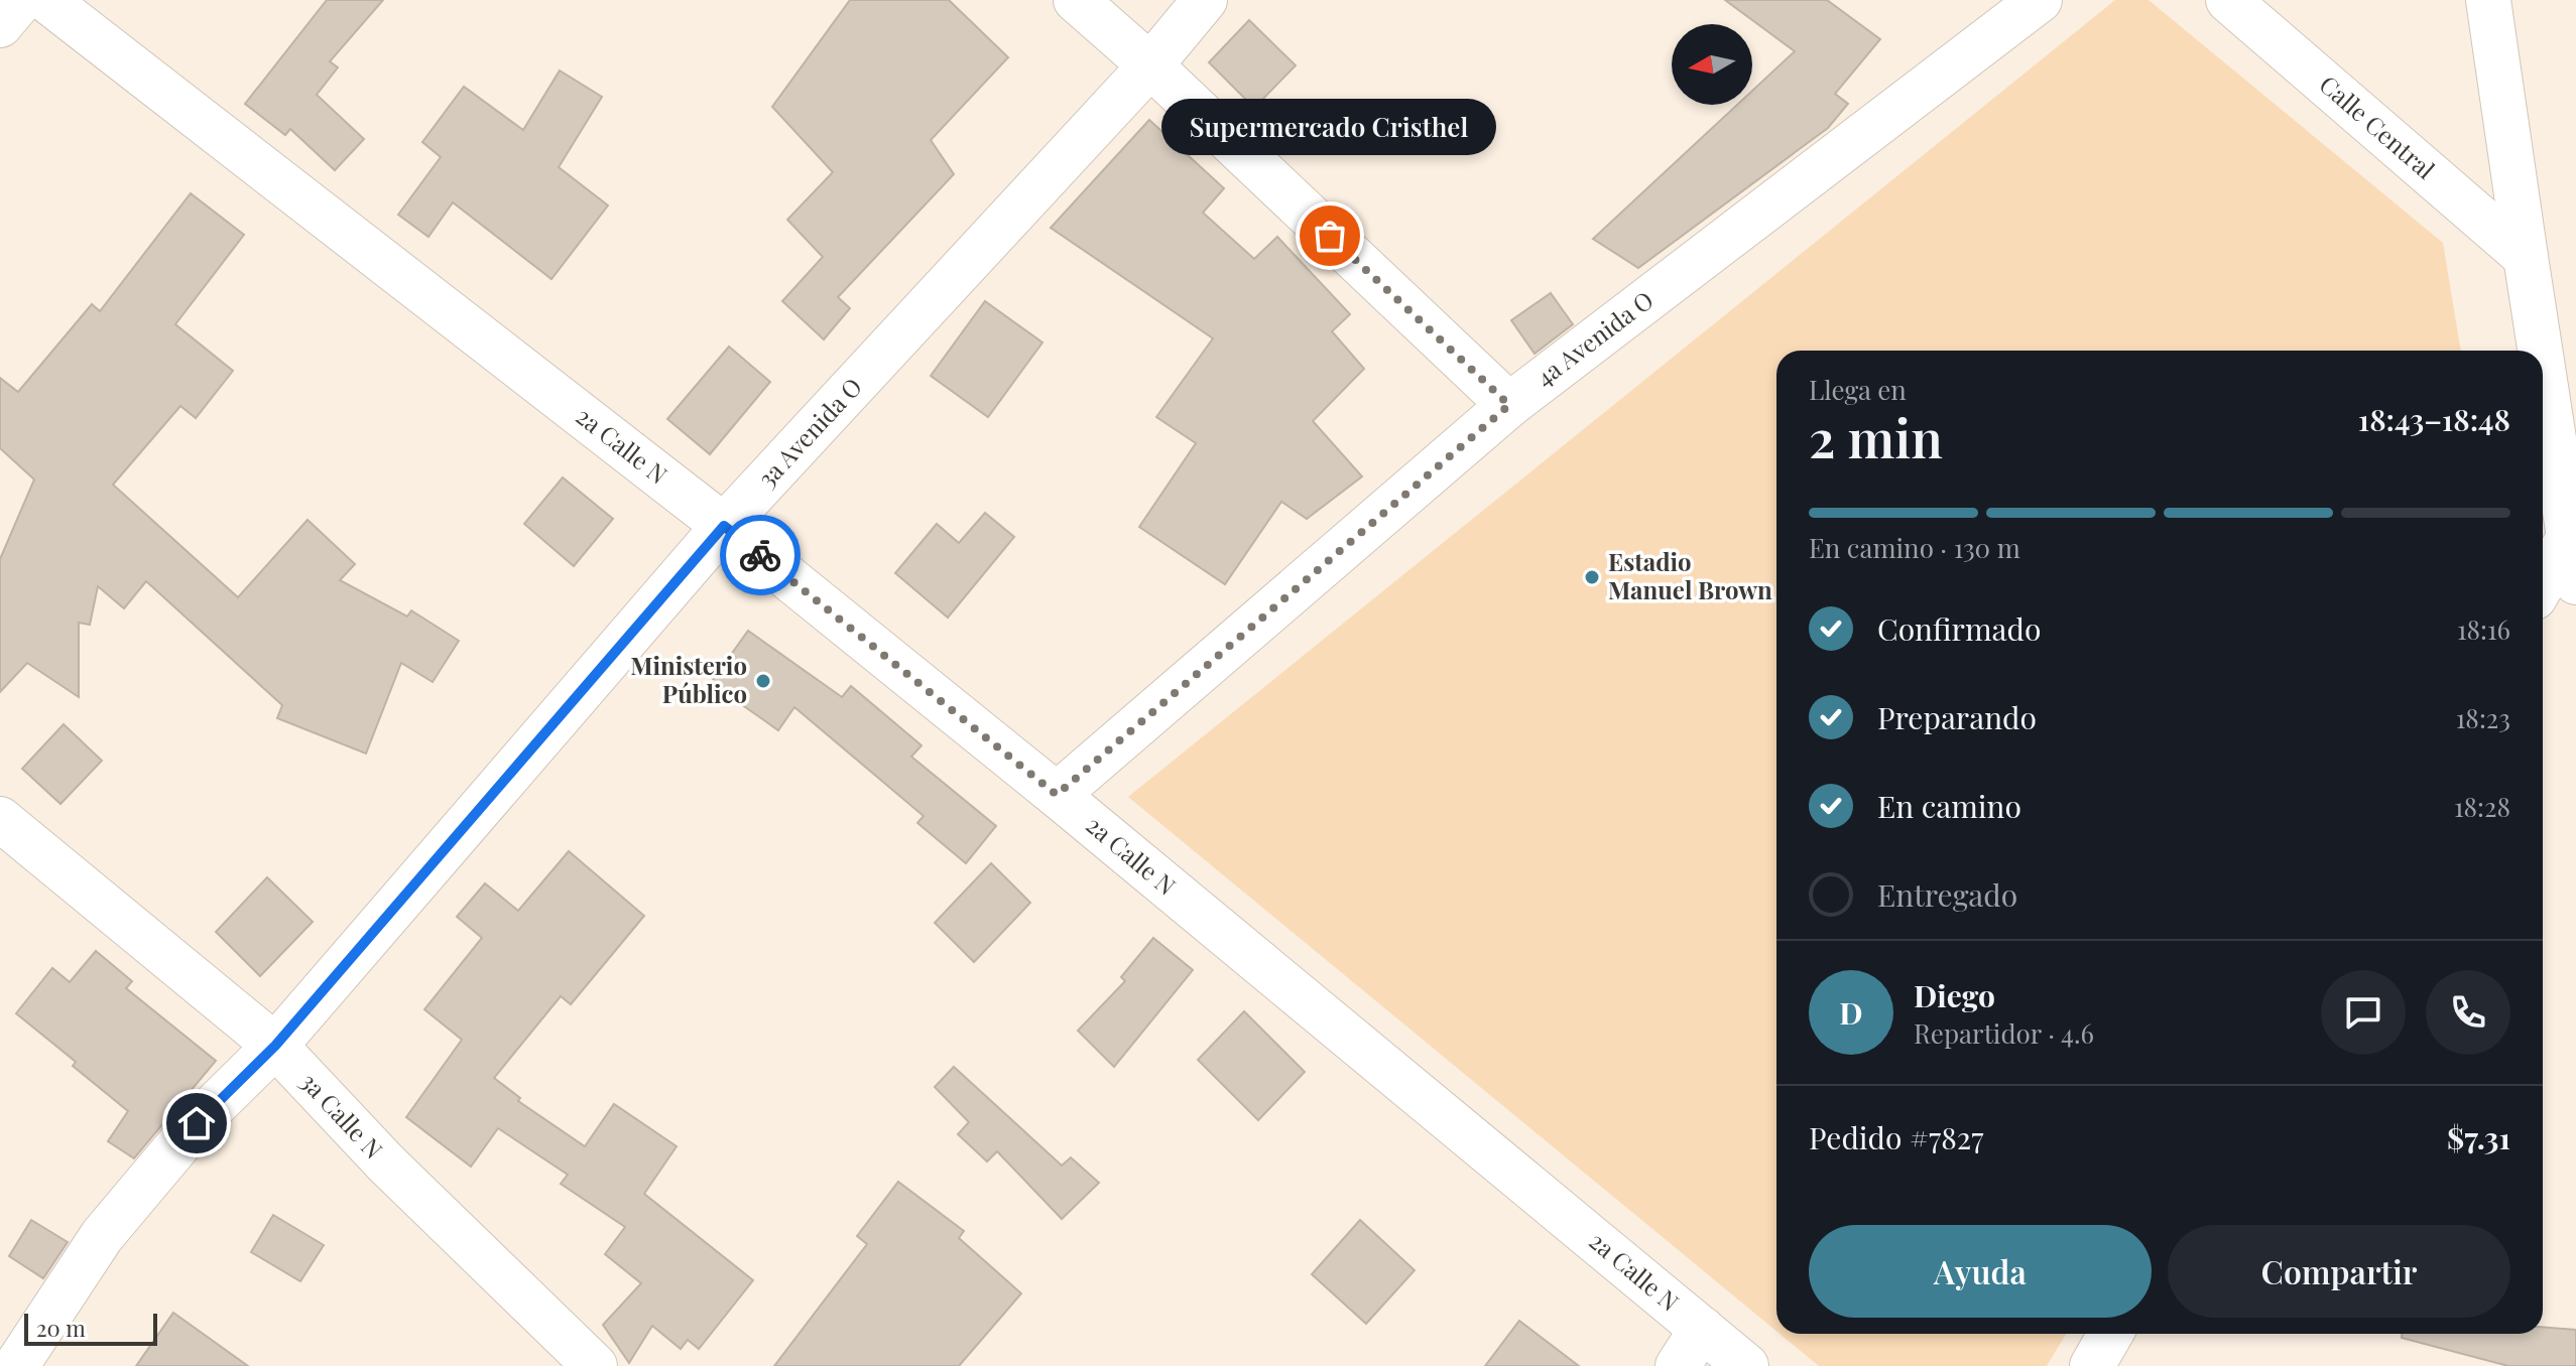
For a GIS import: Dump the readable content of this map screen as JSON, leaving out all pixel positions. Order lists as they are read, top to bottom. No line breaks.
{"streets":{"street":["Calle Central","4a Avenida O","3a Avenida O","2a Calle N","3a Calle N"]},"crossings":[["4a Avenida O","2a Calle N"],["3a Avenida O","2a Calle N"],["3a Avenida O","3a Calle N"]],"places":["Supermercado Cristhel","Estadio Manuel Brown","Ministerio Público"],"scale_bar":"20 m","north":"left","page":{"bubble":"Supermercado Cristhel","heading":["2 min","Llega en","18:43–18:48"],"panel":["Diego","Repartidor · 4.6","Pedido #7827","$7.31"],"bar":"En camino · 130 m","list":[["Confirmado","18:16"],["Preparando","18:23"],["En camino","18:28"],"Entregado"],"round":"D","buttons":["Ayuda","Compartir"],"scale":"20 m"}}
